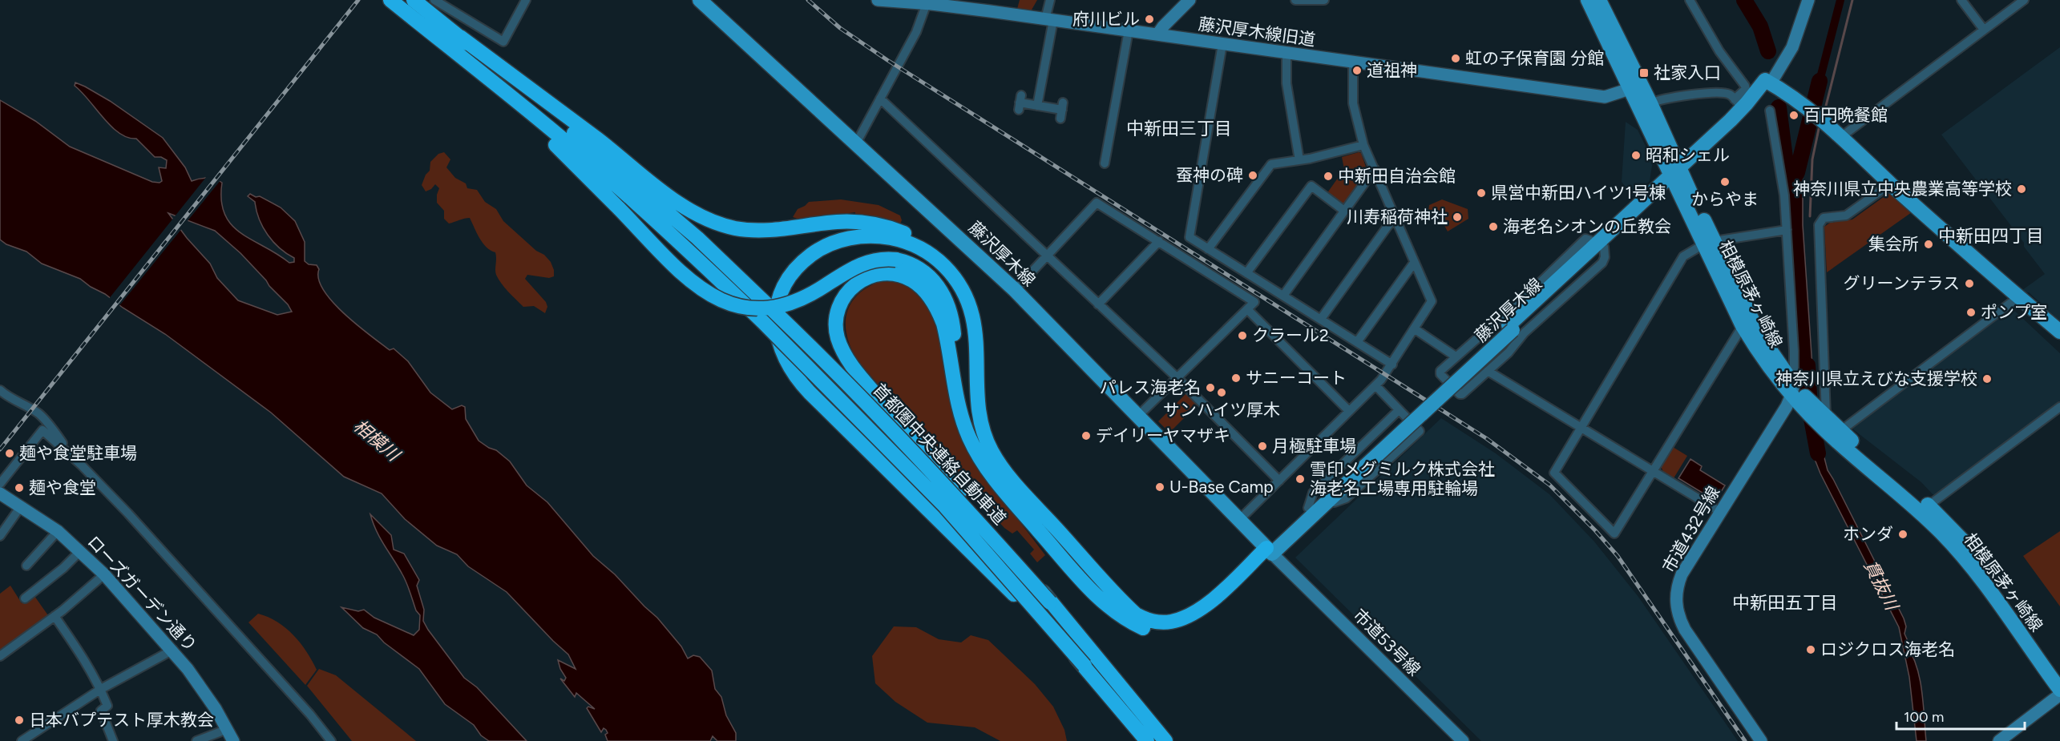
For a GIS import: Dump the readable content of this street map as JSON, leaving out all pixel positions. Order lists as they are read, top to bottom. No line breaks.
{"streets":{"highway":["首都圏中央連絡自動車道"],"main road":["藤沢厚木線","相模原茅ヶ崎線"],"street":["藤沢厚木線旧道","市道432号線","ローズガーデン通り","市道53号線"]},"crossings":[["藤沢厚木線旧道","相模原茅ヶ崎線"],["藤沢厚木線","相模原茅ヶ崎線"],["藤沢厚木線","市道53号線"],["相模原茅ヶ崎線","市道432号線"]],"districts":["中新田三丁目","中新田四丁目","中新田五丁目"],"water":["相模川","貫抜川"],"places":{"other":["府川ビル","虹の子保育園 分館","道祖神","百円晩餐館","昭和シェル","蚕神の碑","中新田自治会館","からやま","神奈川県立中央農業高等学校","県営中新田ハイツ1号棟","川寿稲荷神社","海老名シオンの丘教会","集会所","グリーンテラス","ポンプ室","クラール2","サニーコート","神奈川県立えびな支援学校","パレス海老名","サンハイツ厚木","デイリーヤマザキ","月極駐車場","麺や食堂駐車場","雪印メグミルク株式会社 海老名工場専用駐輪場","U-Base Camp","麺や食堂","ホンダ","ロジクロス海老名","日本バプテスト厚木教会"],"transit":["社家入口"]},"scale_bar":"100 m"}
